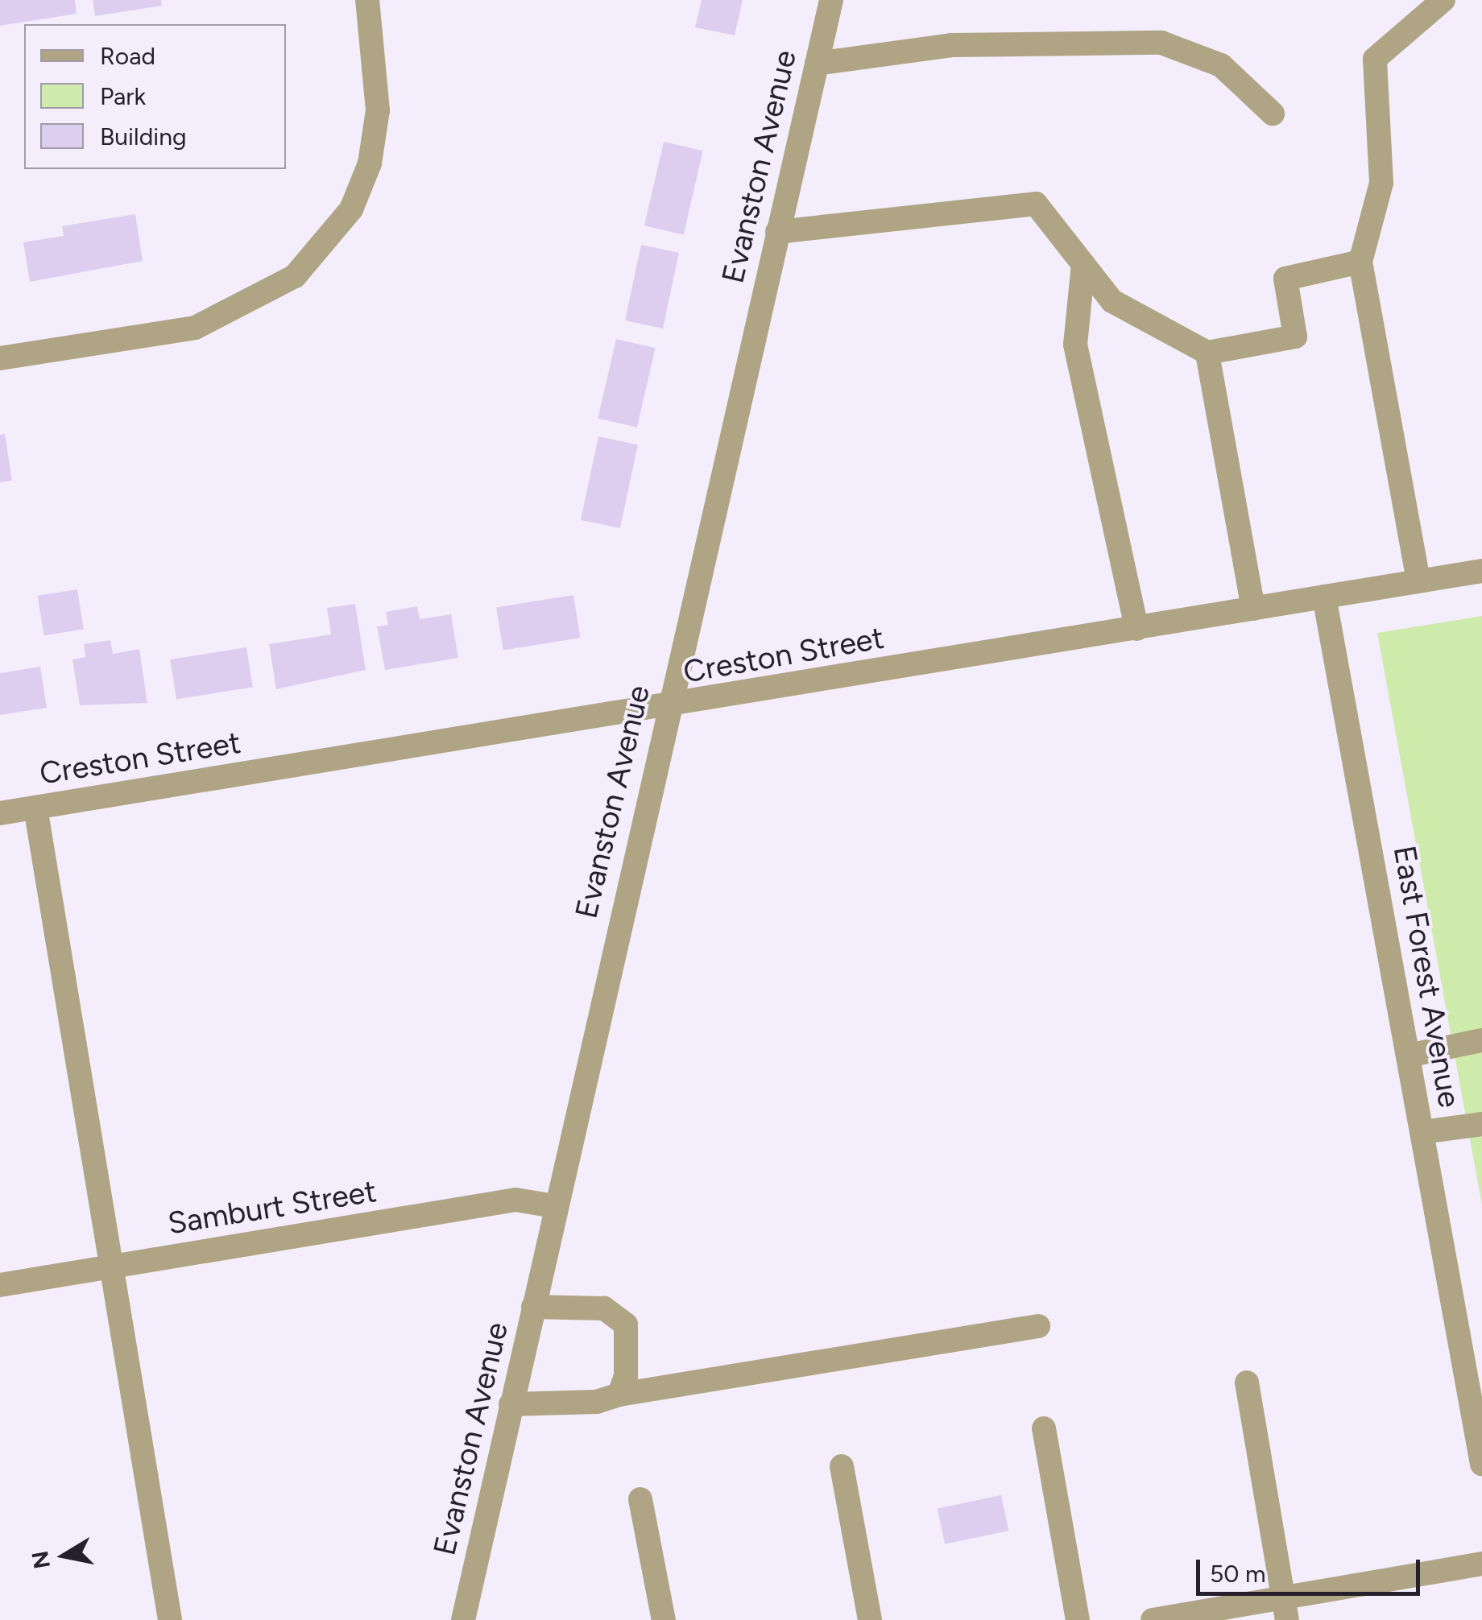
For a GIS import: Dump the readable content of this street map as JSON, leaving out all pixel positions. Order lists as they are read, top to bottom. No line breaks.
{"streets":{"street":["Evanston Avenue","Creston Street","East Forest Avenue","Samburt Street"]},"crossings":[["Evanston Avenue","Creston Street"],["Evanston Avenue","Samburt Street"],["Creston Street","East Forest Avenue"]],"legend":["Road","Park","Building"],"scale_bar":"50 m","north":"left"}
